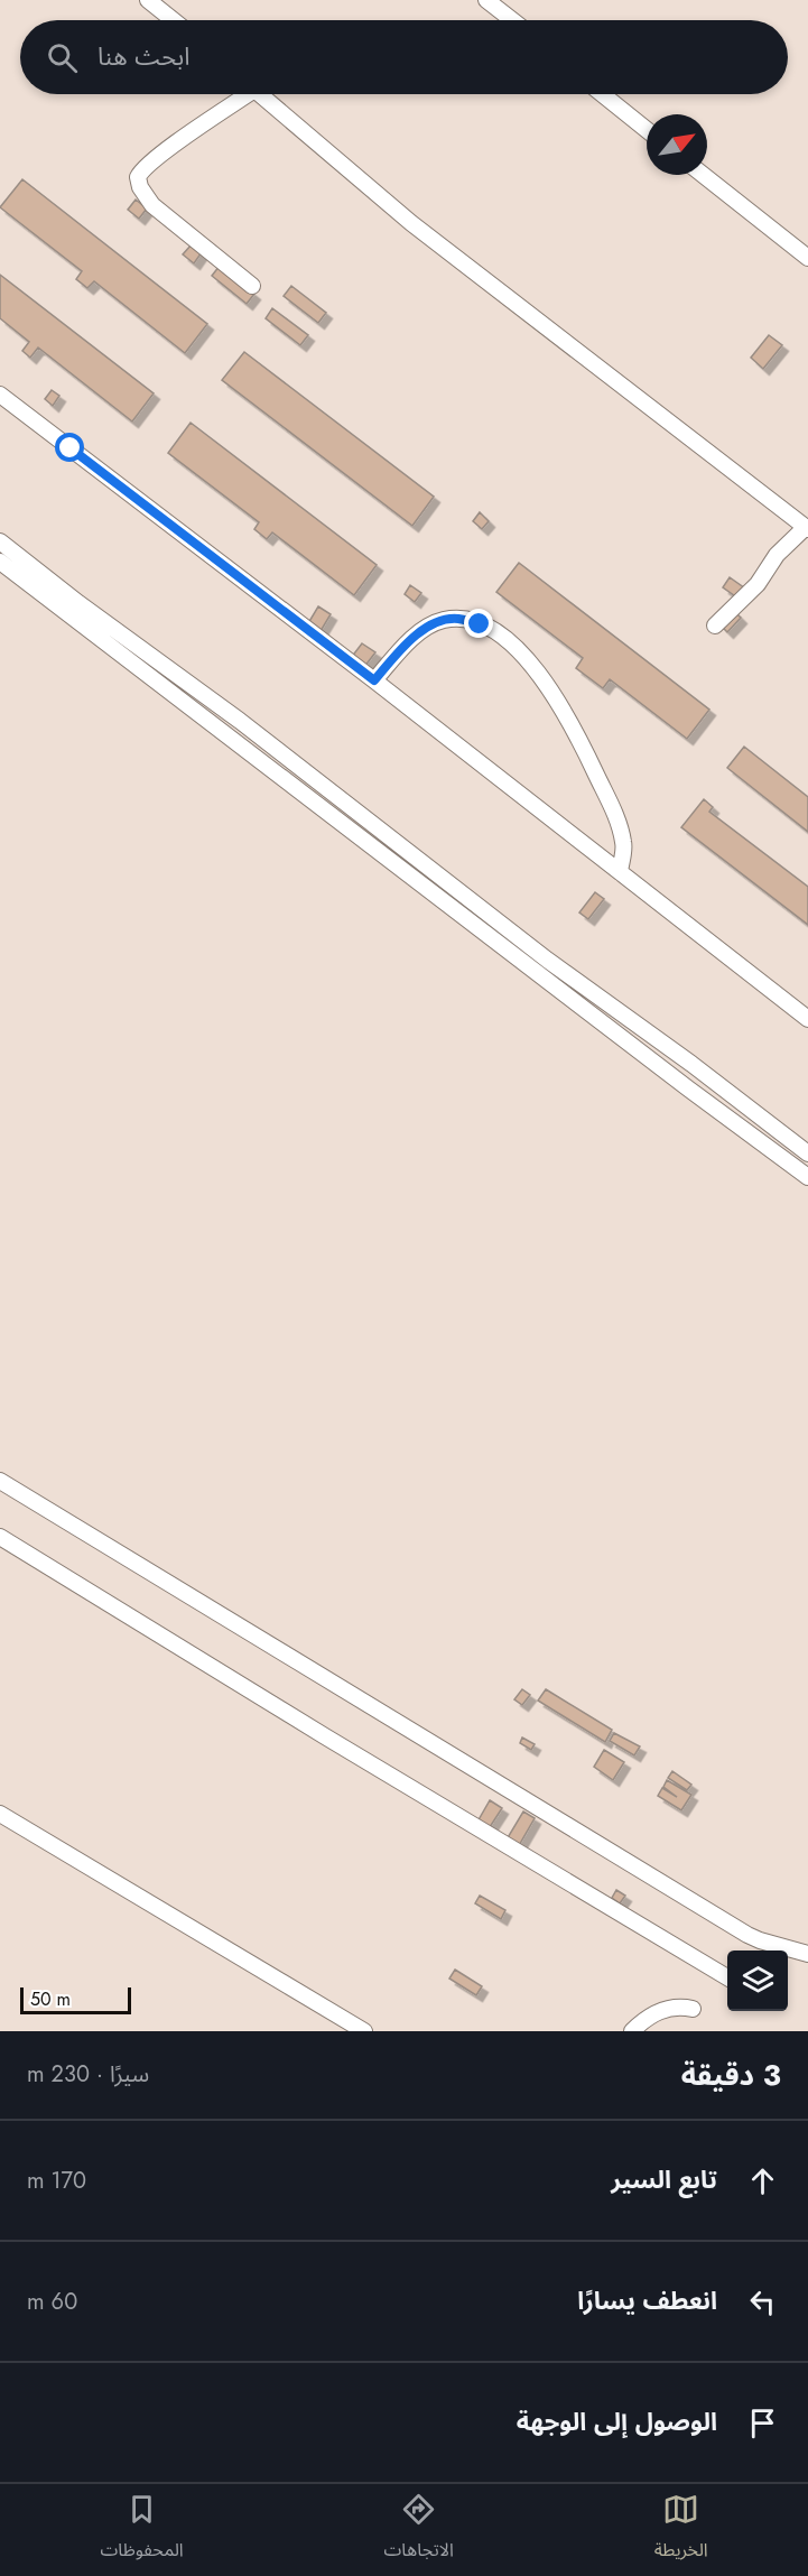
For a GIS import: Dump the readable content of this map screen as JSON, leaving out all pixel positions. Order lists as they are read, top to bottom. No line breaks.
{"scale_bar":"50 m","north":"top right","page":{"search":"ابحث هنا","scale":"50 m","heading":["3 دقيقة","سيرًا · 230 m"],"list":[["تابع السير","170 m"],["انعطف يسارًا","60 m"],"الوصول إلى الوجهة"],"nav":["الخريطة","الاتجاهات","المحفوظات"]}}
